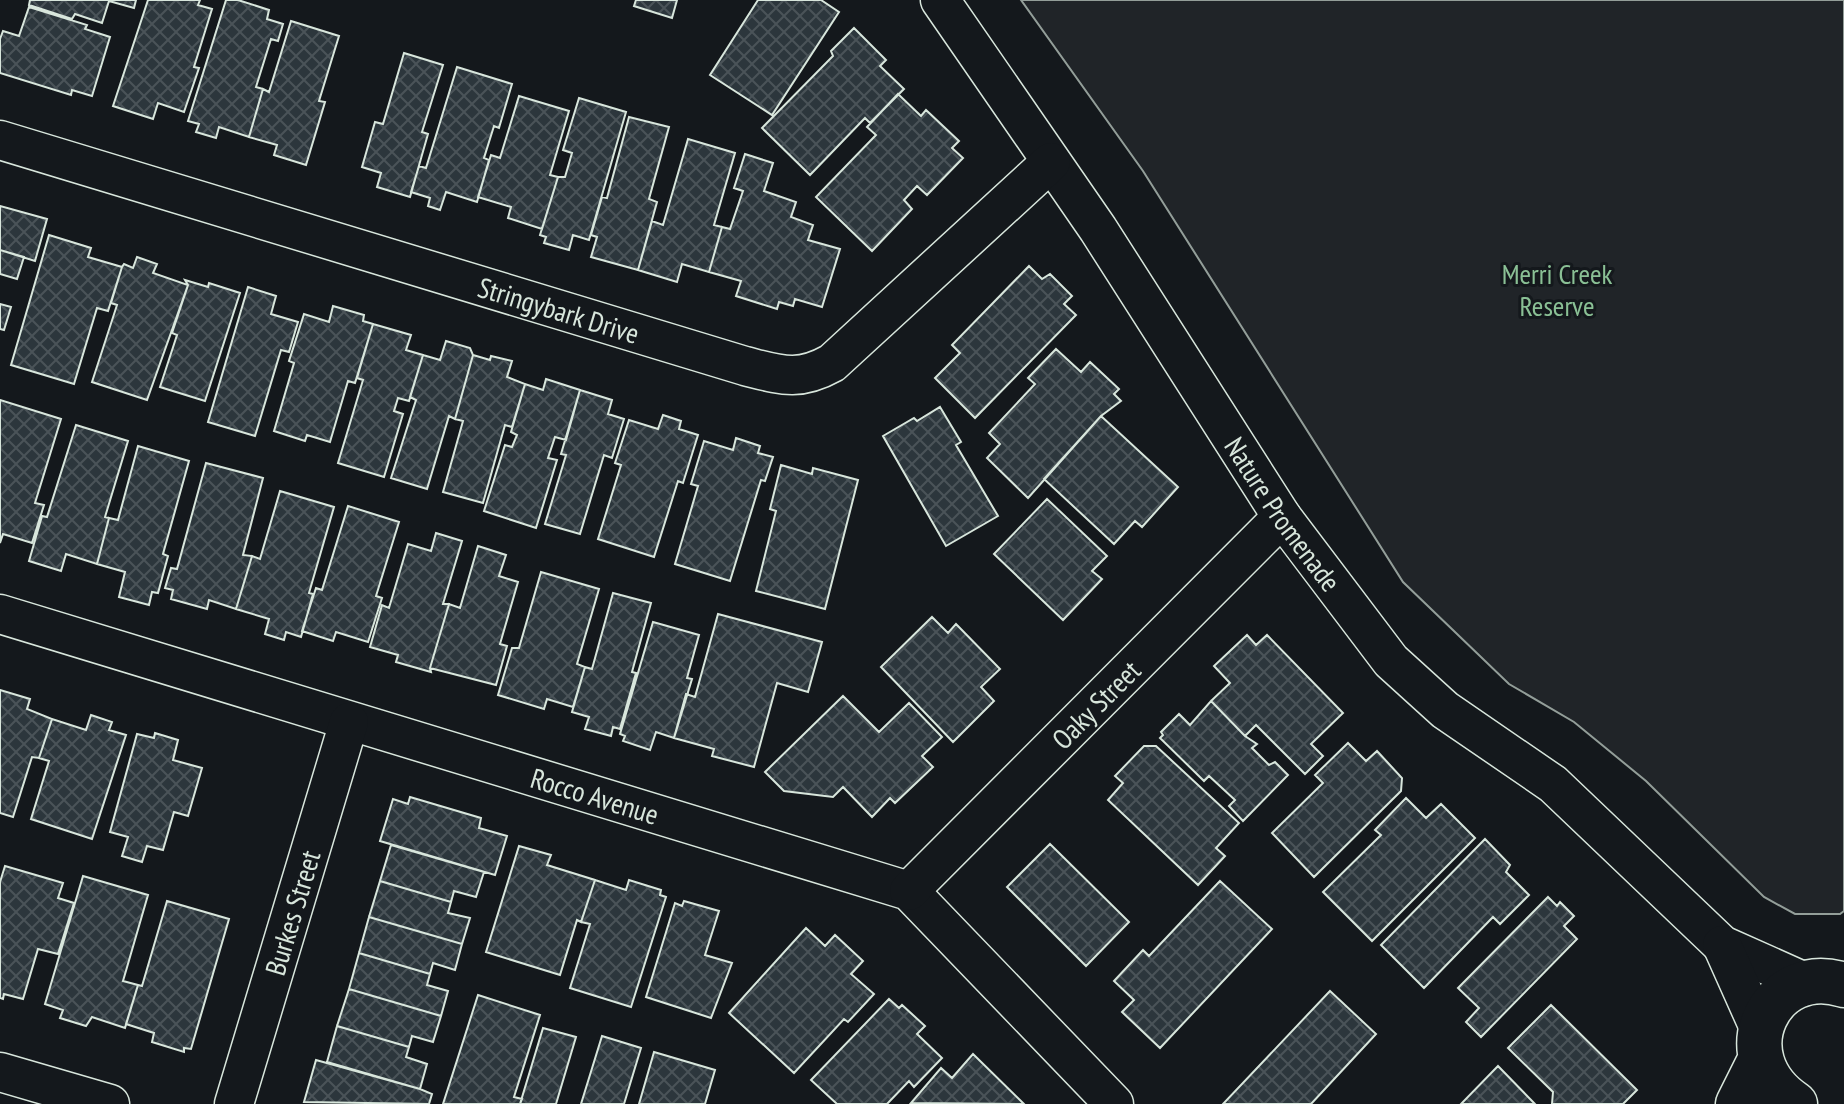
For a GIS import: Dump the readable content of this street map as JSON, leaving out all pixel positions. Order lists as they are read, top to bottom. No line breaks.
{"streets":{"street":["Stringybark Drive","Nature Promenade","Oaky Street","Rocco Avenue","Burkes Street"]},"crossings":[["Stringybark Drive","Nature Promenade"],["Nature Promenade","Oaky Street"],["Oaky Street","Rocco Avenue"],["Rocco Avenue","Burkes Street"]],"parks":["Merri Creek Reserve"]}
